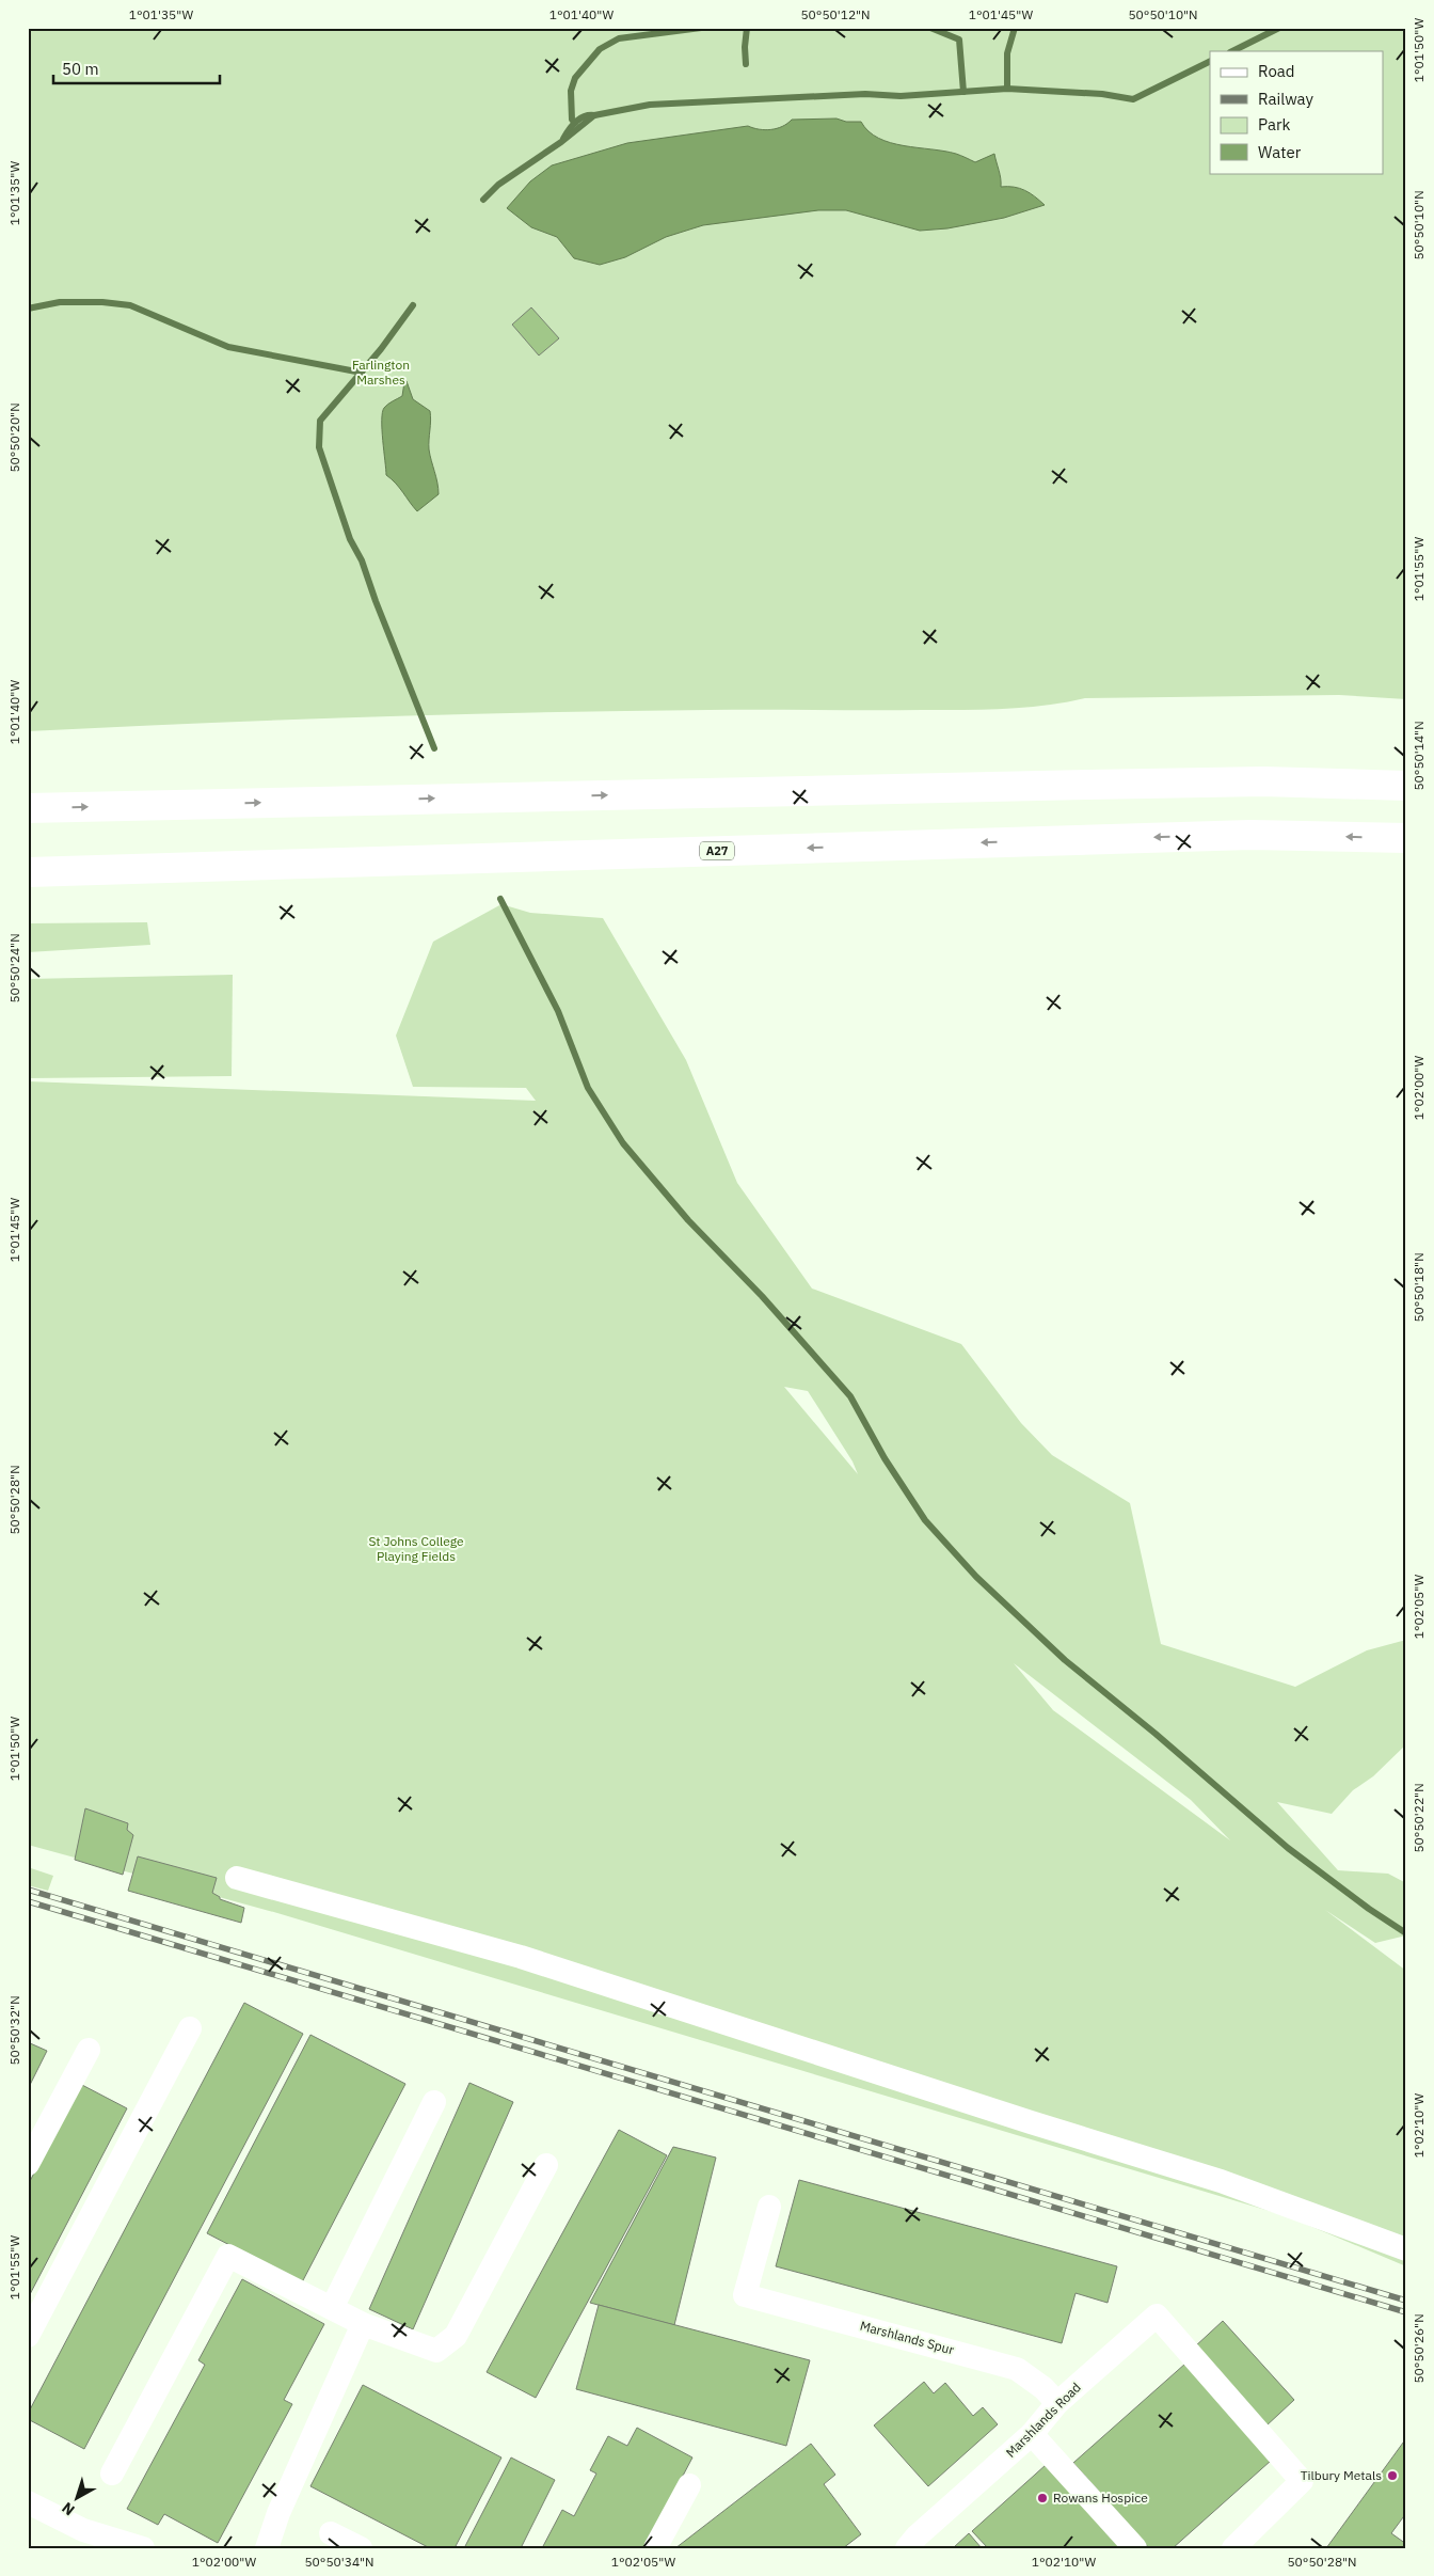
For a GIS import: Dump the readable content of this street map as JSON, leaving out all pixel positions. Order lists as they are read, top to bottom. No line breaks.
{"streets":{"highway":["A27"],"street":["Marshlands Spur","Marshlands Road"]},"crossings":[["Marshlands Spur","Marshlands Road"]],"parks":["Farlington Marshes","St Johns College Playing Fields"],"places":["Tilbury Metals","Rowans Hospice"],"legend":["Road","Railway","Park","Water"],"scale_bar":"50 m","north":"bottom left","coordinates":["1°01'35\"W","1°01'40\"W","50°50'12\"N","1°01'45\"W","50°50'10\"N","1°01'50\"W","50°50'20\"N","1°01'55\"W","50°50'14\"N","50°50'24\"N","1°02'00\"W","50°50'18\"N","50°50'28\"N","1°02'05\"W","50°50'22\"N","50°50'32\"N","1°02'10\"W","50°50'26\"N","50°50'34\"N"]}
